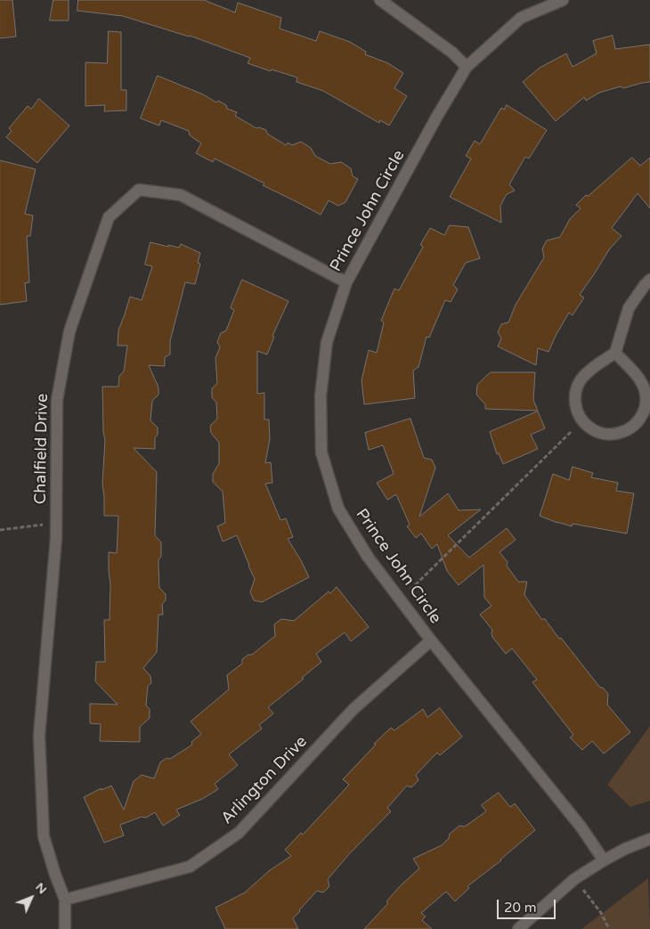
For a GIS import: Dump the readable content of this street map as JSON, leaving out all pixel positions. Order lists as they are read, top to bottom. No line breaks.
{"streets":{"street":["Prince John Circle","Chalfield Drive","Arlington Drive"]},"crossings":[["Prince John Circle","Chalfield Drive"],["Prince John Circle","Arlington Drive"],["Chalfield Drive","Arlington Drive"]],"scale_bar":"20 m","north":"top right"}
